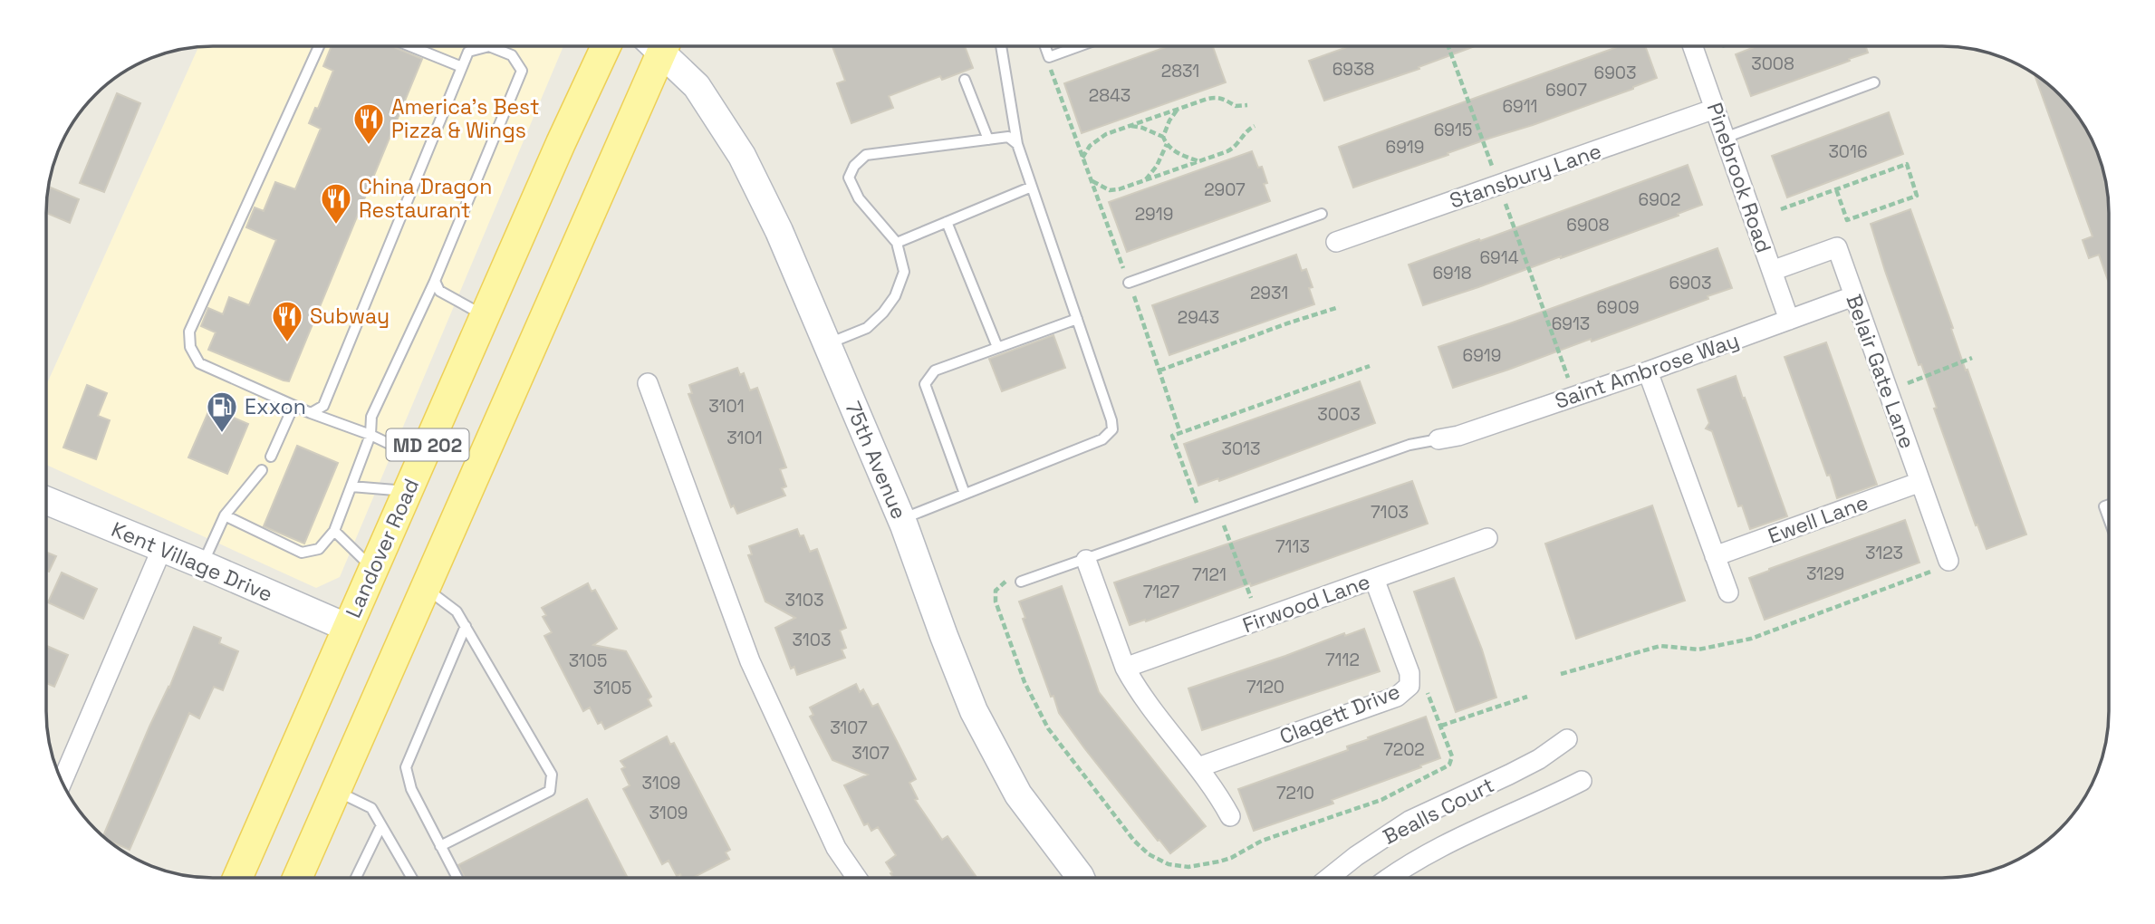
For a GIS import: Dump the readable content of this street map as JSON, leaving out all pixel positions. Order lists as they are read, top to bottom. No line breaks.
{"streets":{"main road":["MD 202","Landover Road"],"street":["Stansbury Lane","Pinebrook Road","Saint Ambrose Way","Belair Gate Lane","75th Avenue","Ewell Lane","Kent Village Drive","Firwood Lane","Clagett Drive","Bealls Court"]},"crossings":[["Stansbury Lane","Pinebrook Road"],["Pinebrook Road","Saint Ambrose Way"],["Pinebrook Road","Belair Gate Lane"],["Saint Ambrose Way","Belair Gate Lane"],["Belair Gate Lane","Ewell Lane"],["Landover Road","Kent Village Drive"],["Firwood Lane","Clagett Drive"]],"places":{"restaurant":["America's Best Pizza & Wings","China Dragon Restaurant","Subway"],"fuel station":["Exxon"]},"house_numbers":["3008","6938","2831","6903","6907","2843","6911","6915","6919","3016","2907","6902","2919","6908","6914","6918","6903","2931","6909","2943","6913","6919","3101","3003","3101","3013","7103","7113","3123","3129","7121","7127","3103","3103","7112","3105","7120","3105","3107","7202","3107","3109","7210","3109"]}
